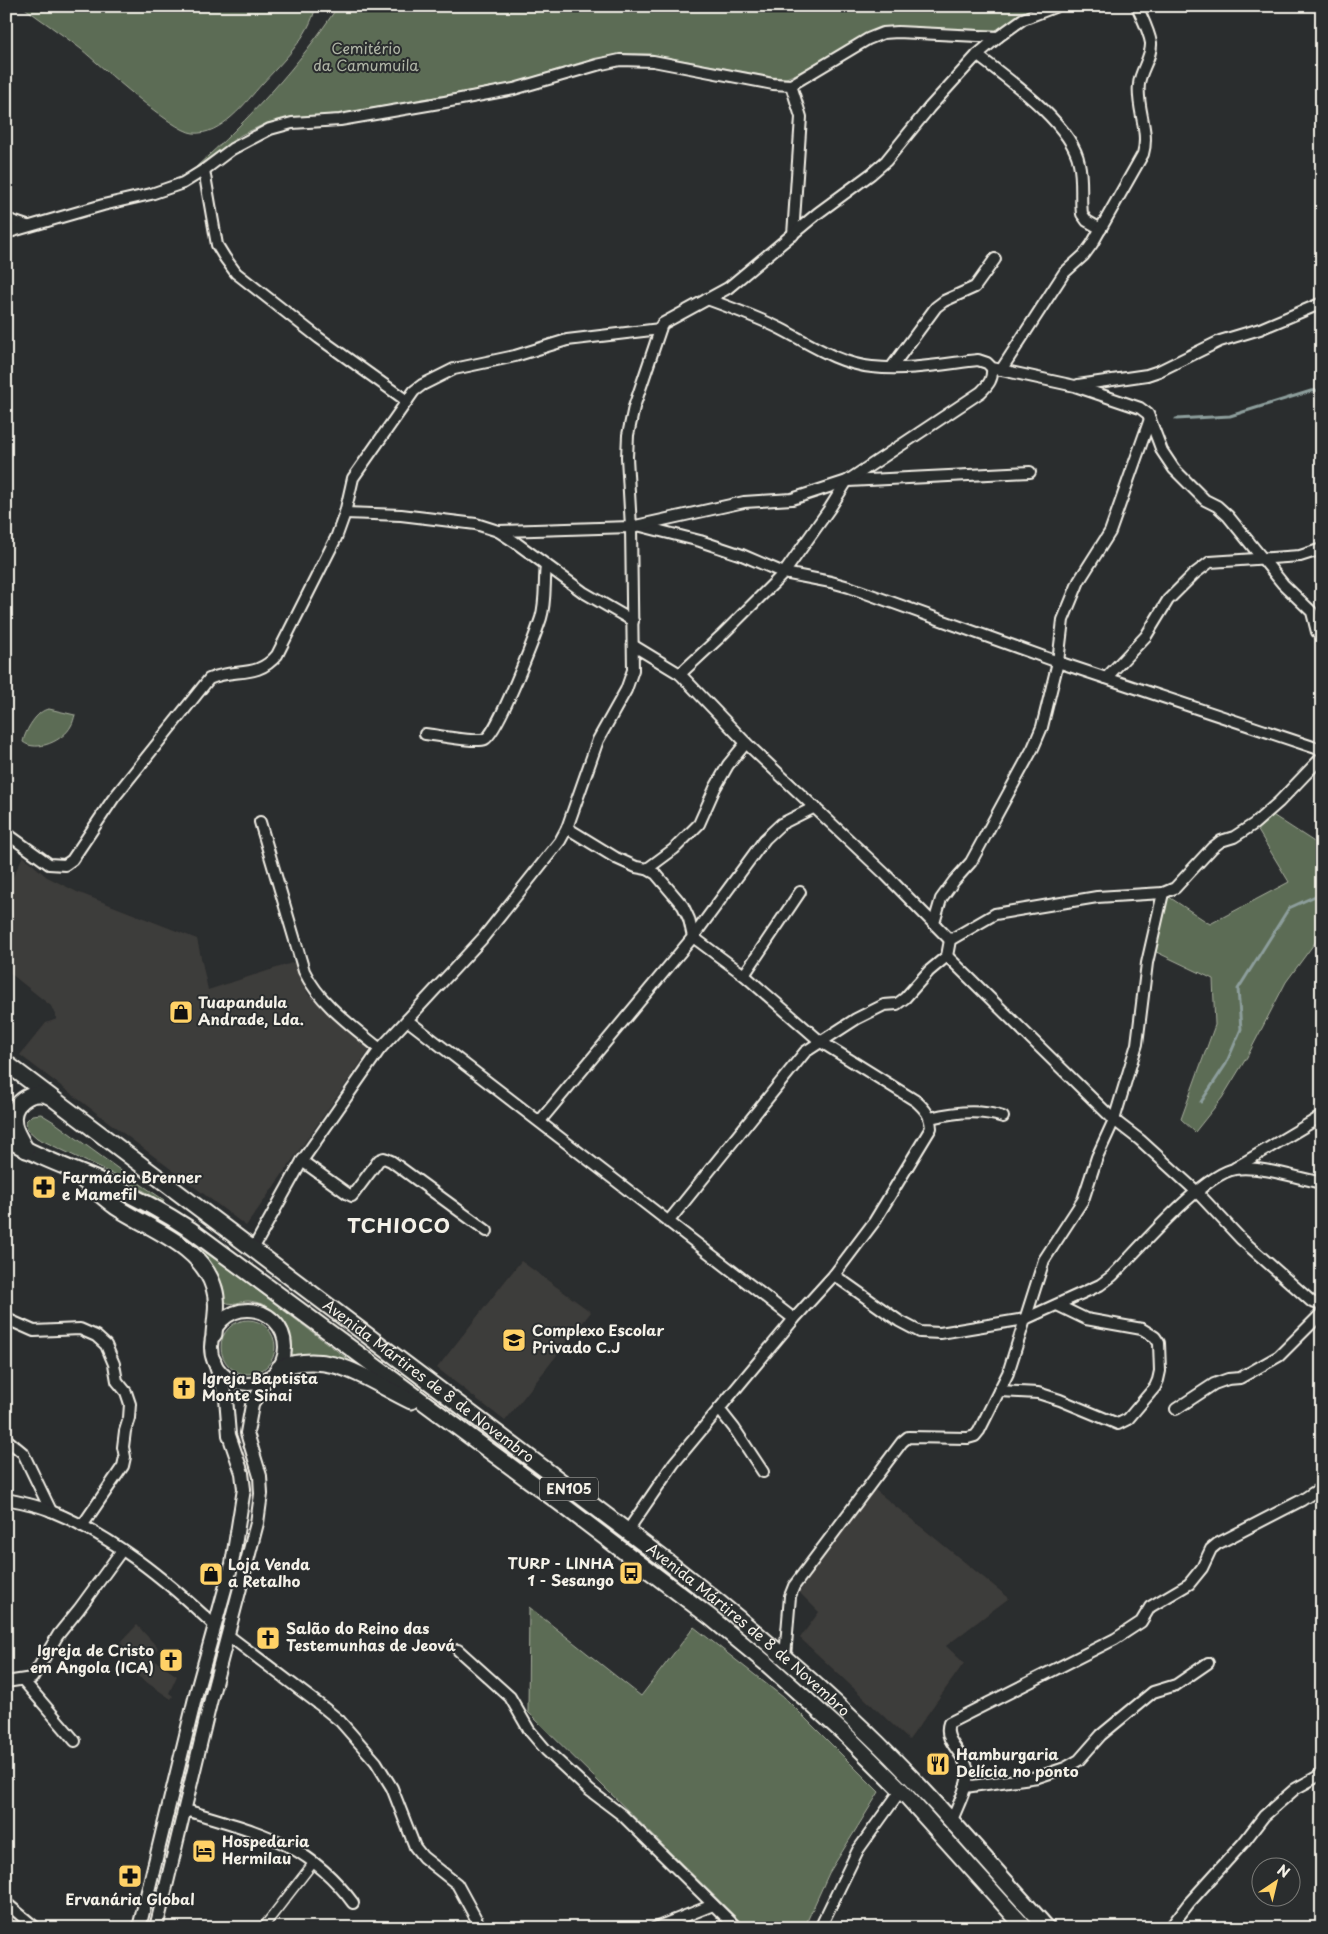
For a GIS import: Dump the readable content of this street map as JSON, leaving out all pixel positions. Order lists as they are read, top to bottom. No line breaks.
{"streets":{"main road":["Avenida Mártires de 8 de Novembro","EN105"]},"districts":["TCHIOCO"],"parks":["Cemitério da Camumuila"],"places":{"shop":["Tuapandula Andrade, Lda.","Loja Venda a Retalho"],"pharmacy":["Farmácia Brenner e Mamefil","Ervanária Global"],"school or university":["Complexo Escolar Privado C.J"],"church":["Igreja Baptista Monte Sinai","Salão do Reino das Testemunhas de Jeová","Igreja de Cristo em Angola (ICA)"],"bus stop":["TURP - LINHA 1 - Sesango"],"restaurant":["Hamburgaria Delícia no ponto"],"hotel":["Hospedaria Hermilau"]},"north":"top right"}
